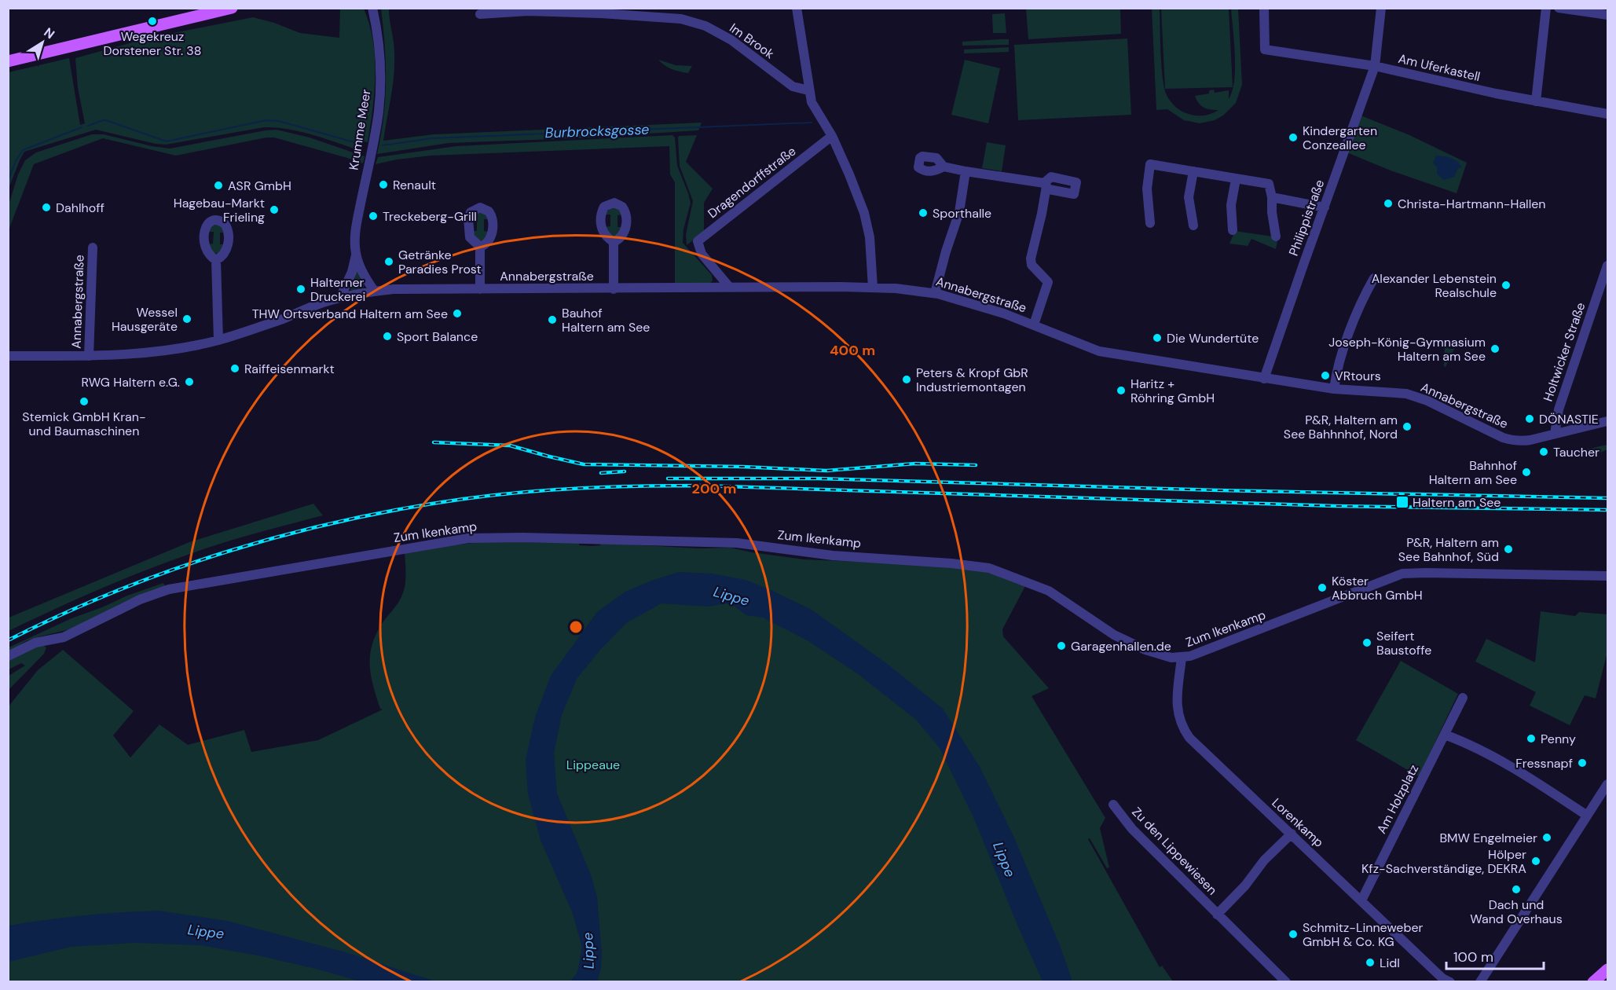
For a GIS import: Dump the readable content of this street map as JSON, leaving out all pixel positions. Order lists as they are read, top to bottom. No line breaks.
{"streets":{"street":["Im Brook","Am Uferkastell","Krumme Meer","Dragendorffstraße","Philippistraße","Annabergstraße","Holtwicker Straße","Zum Ikenkamp","Am Holzplatz","Lorenkamp","Zu den Lippewiesen"]},"crossings":[["Am Uferkastell","Philippistraße"],["Krumme Meer","Annabergstraße"],["Dragendorffstraße","Annabergstraße"],["Philippistraße","Annabergstraße"],["Annabergstraße","Holtwicker Straße"],["Zum Ikenkamp","Lorenkamp"],["Am Holzplatz","Lorenkamp"],["Lorenkamp","Zu den Lippewiesen"]],"water":["Burbrocksgosse","Lippe"],"parks":["Lippeaue"],"places":{"other":["Wegekreuz Dorstener Str. 38","Kindergarten Conzeallee","Renault","ASR GmbH","Christa-Hartmann-Hallen","Dahlhoff","Hagebau-Markt Frieling","Sporthalle","Treckeberg-Grill","Getränke Paradies Prost","Alexander Lebenstein Realschule","Halterner Druckerei","THW Ortsverband Haltern am See","Wessel Hausgeräte","Bauhof Haltern am See","Sport Balance","Die Wundertüte","Joseph-König-Gymnasium Haltern am See","Raiffeisenmarkt","VRtours","Peters & Kropf GbR Industriemontagen","RWG Haltern e.G.","Haritz + Röhring GmbH","Stemick GmbH Kran- und Baumaschinen","DÖNASTIE","P&R, Haltern am See Bahhnhof, Nord","Taucher","Bahnhof Haltern am See","P&R, Haltern am See Bahnhof, Süd","Köster Abbruch GmbH","Seifert Baustoffe","Garagenhallen.de","Penny","Fressnapf","BMW Engelmeier","Hölper Kfz-Sachverständige, DEKRA","Dach und Wand Overhaus","Schmitz-Linneweber GmbH & Co. KG","Lidl"],"transit":["Haltern am See"]},"scale_bar":"100 m","north":"top right","rings":["400 m","200 m"]}
